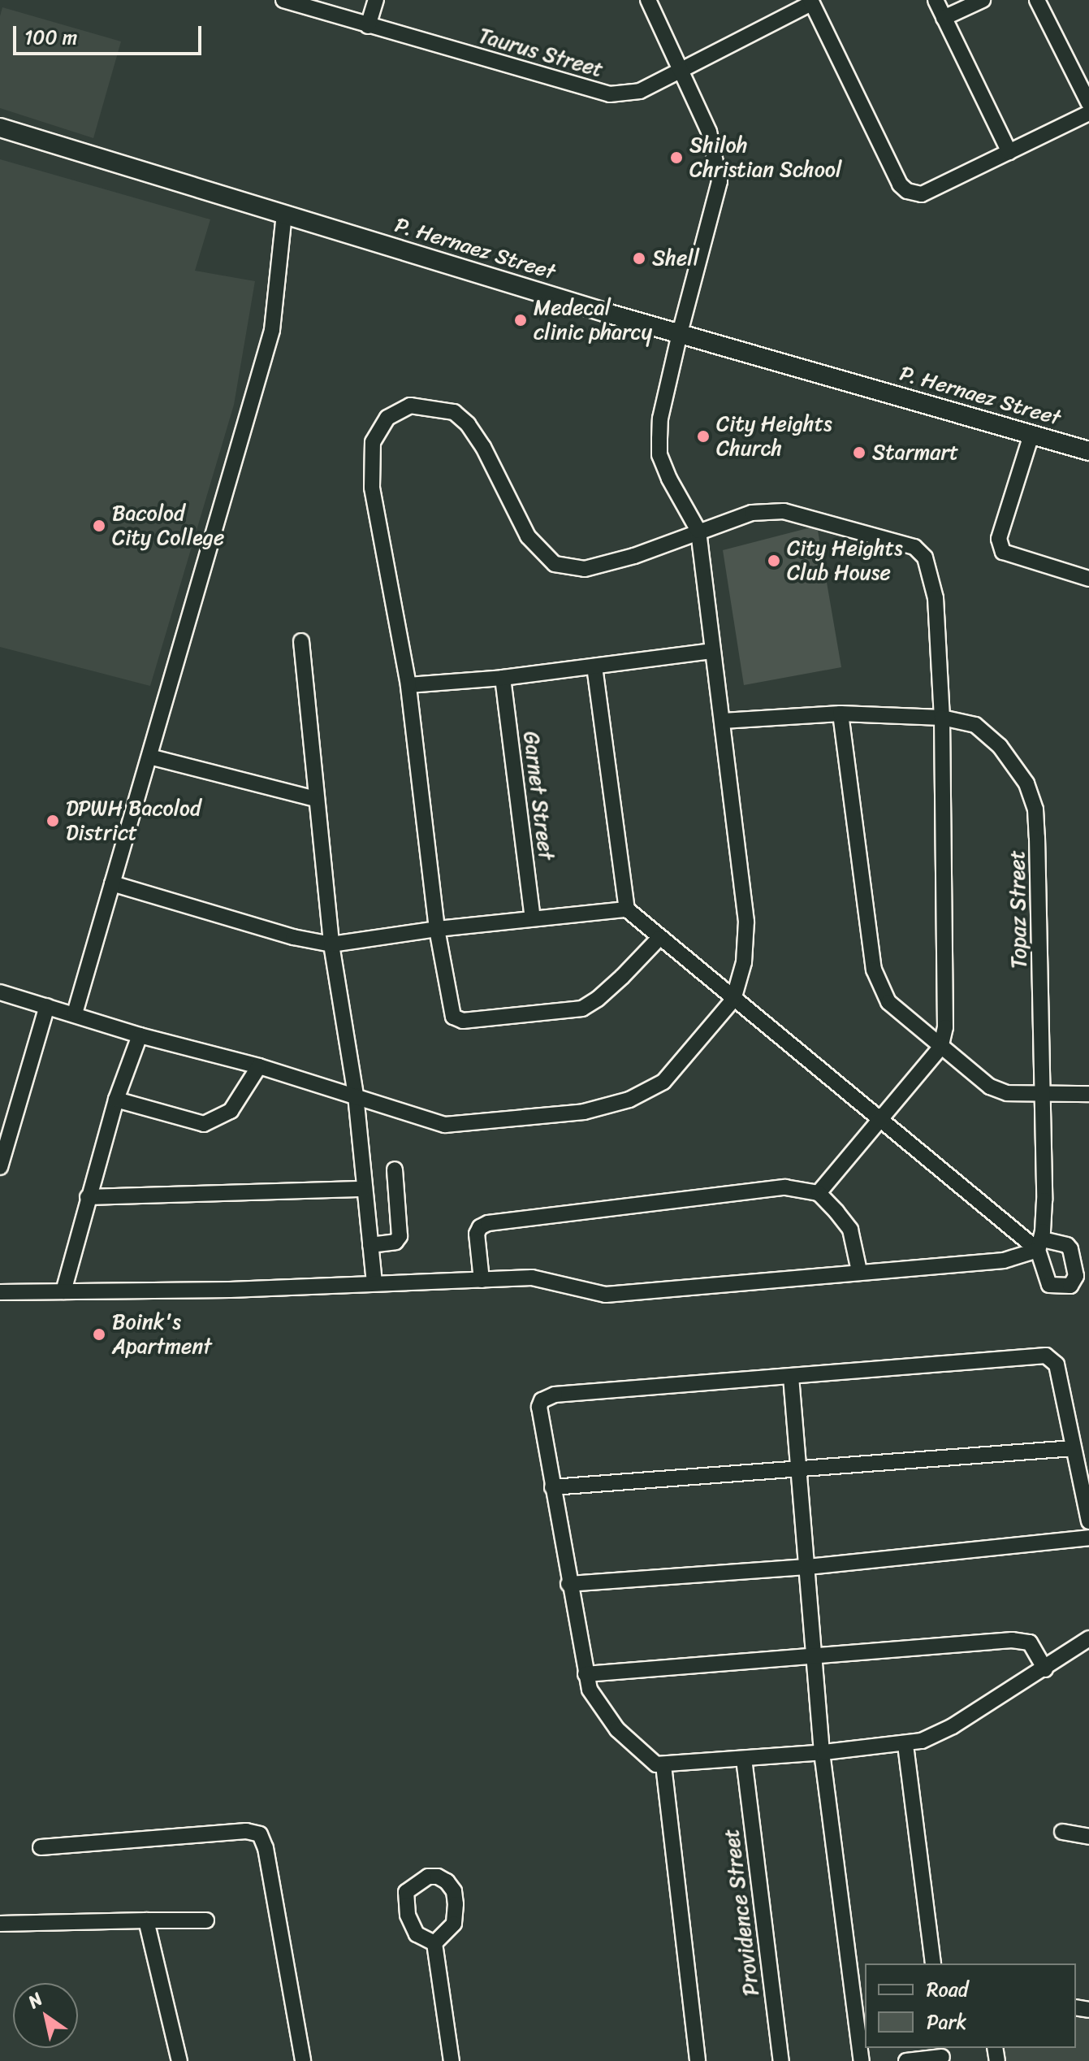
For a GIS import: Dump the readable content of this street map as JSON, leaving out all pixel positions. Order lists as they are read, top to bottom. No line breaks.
{"streets":{"main road":["P. Hernaez Street"],"street":["Taurus Street","Garnet Street","Topaz Street","Providence Street"]},"places":["Shiloh Christian School","Shell","Medecal clinic pharcy","City Heights Church","Starmart","Bacolod City College","City Heights Club House","DPWH Bacolod District","Boink's Apartment"],"legend":["Road","Park"],"scale_bar":"100 m","north":"top left"}
